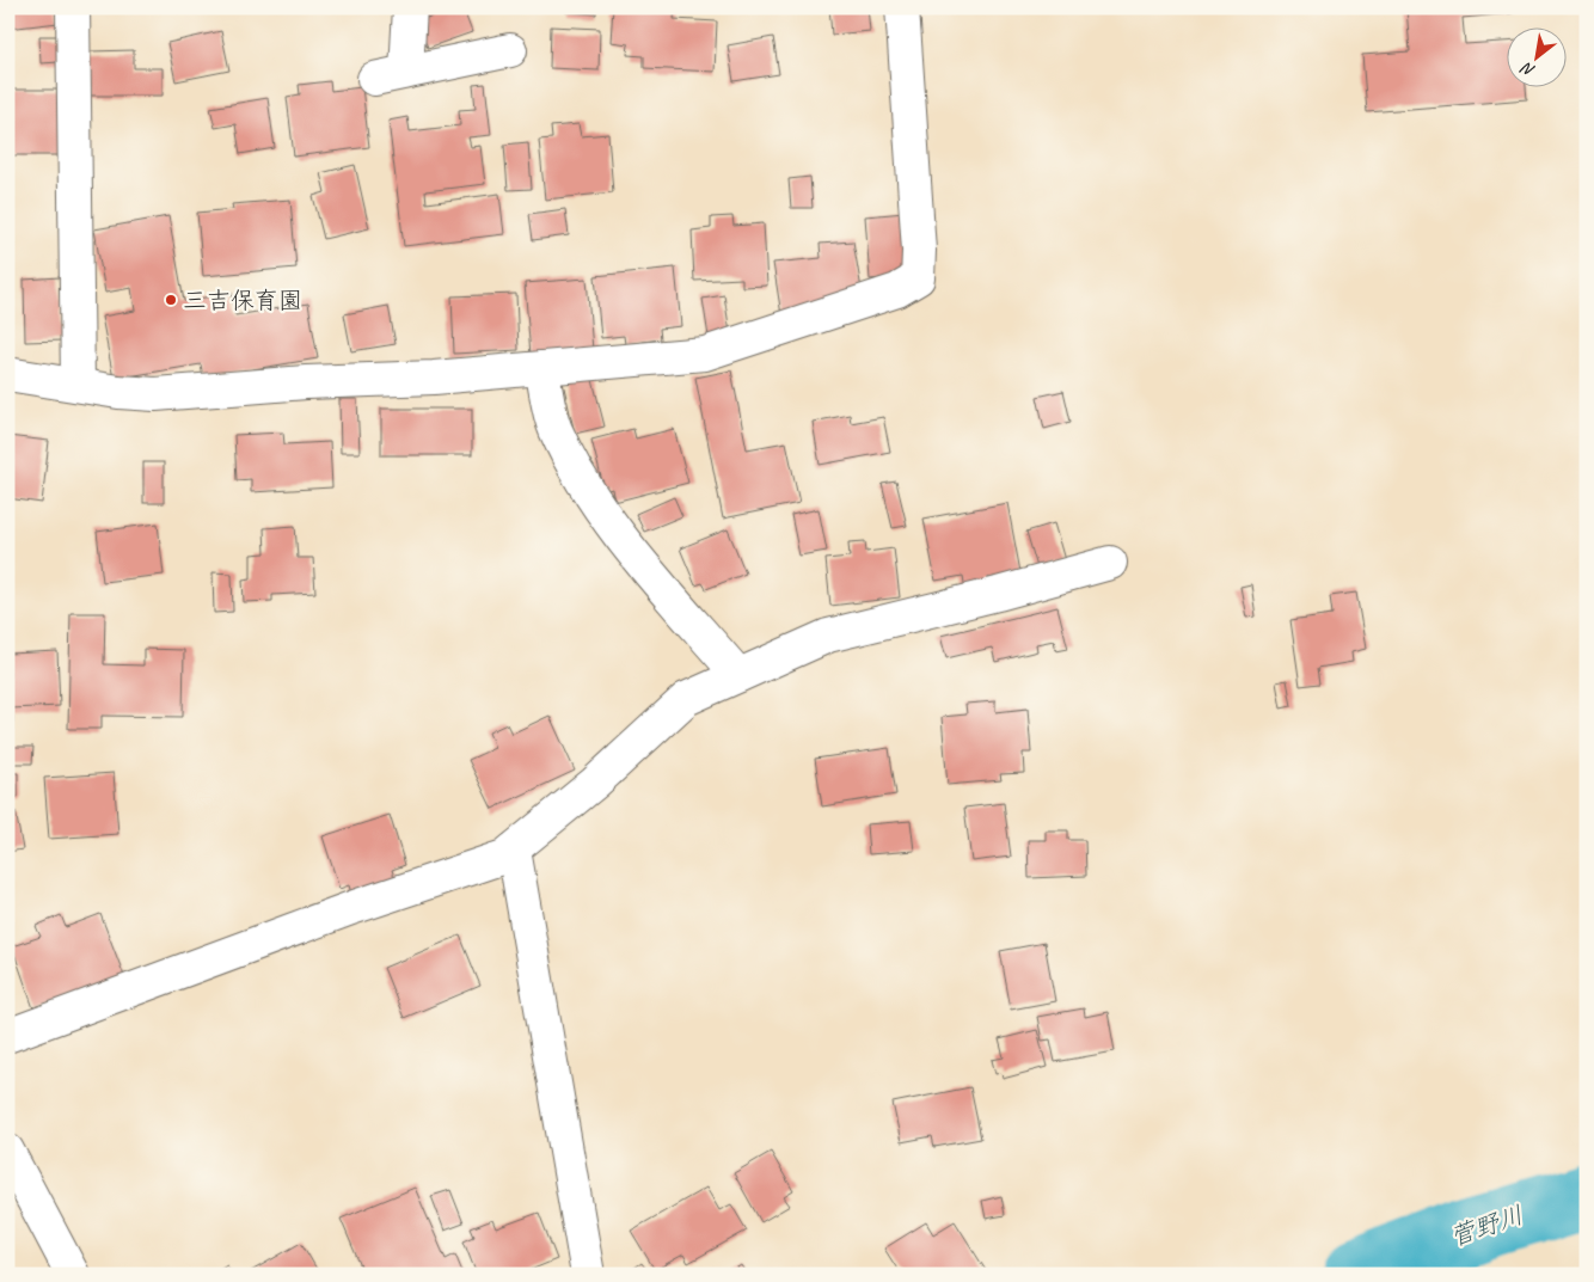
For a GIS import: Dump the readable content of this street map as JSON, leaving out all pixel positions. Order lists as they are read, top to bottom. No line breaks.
{"water":["菅野川"],"places":["三吉保育園"],"north":"bottom left"}
